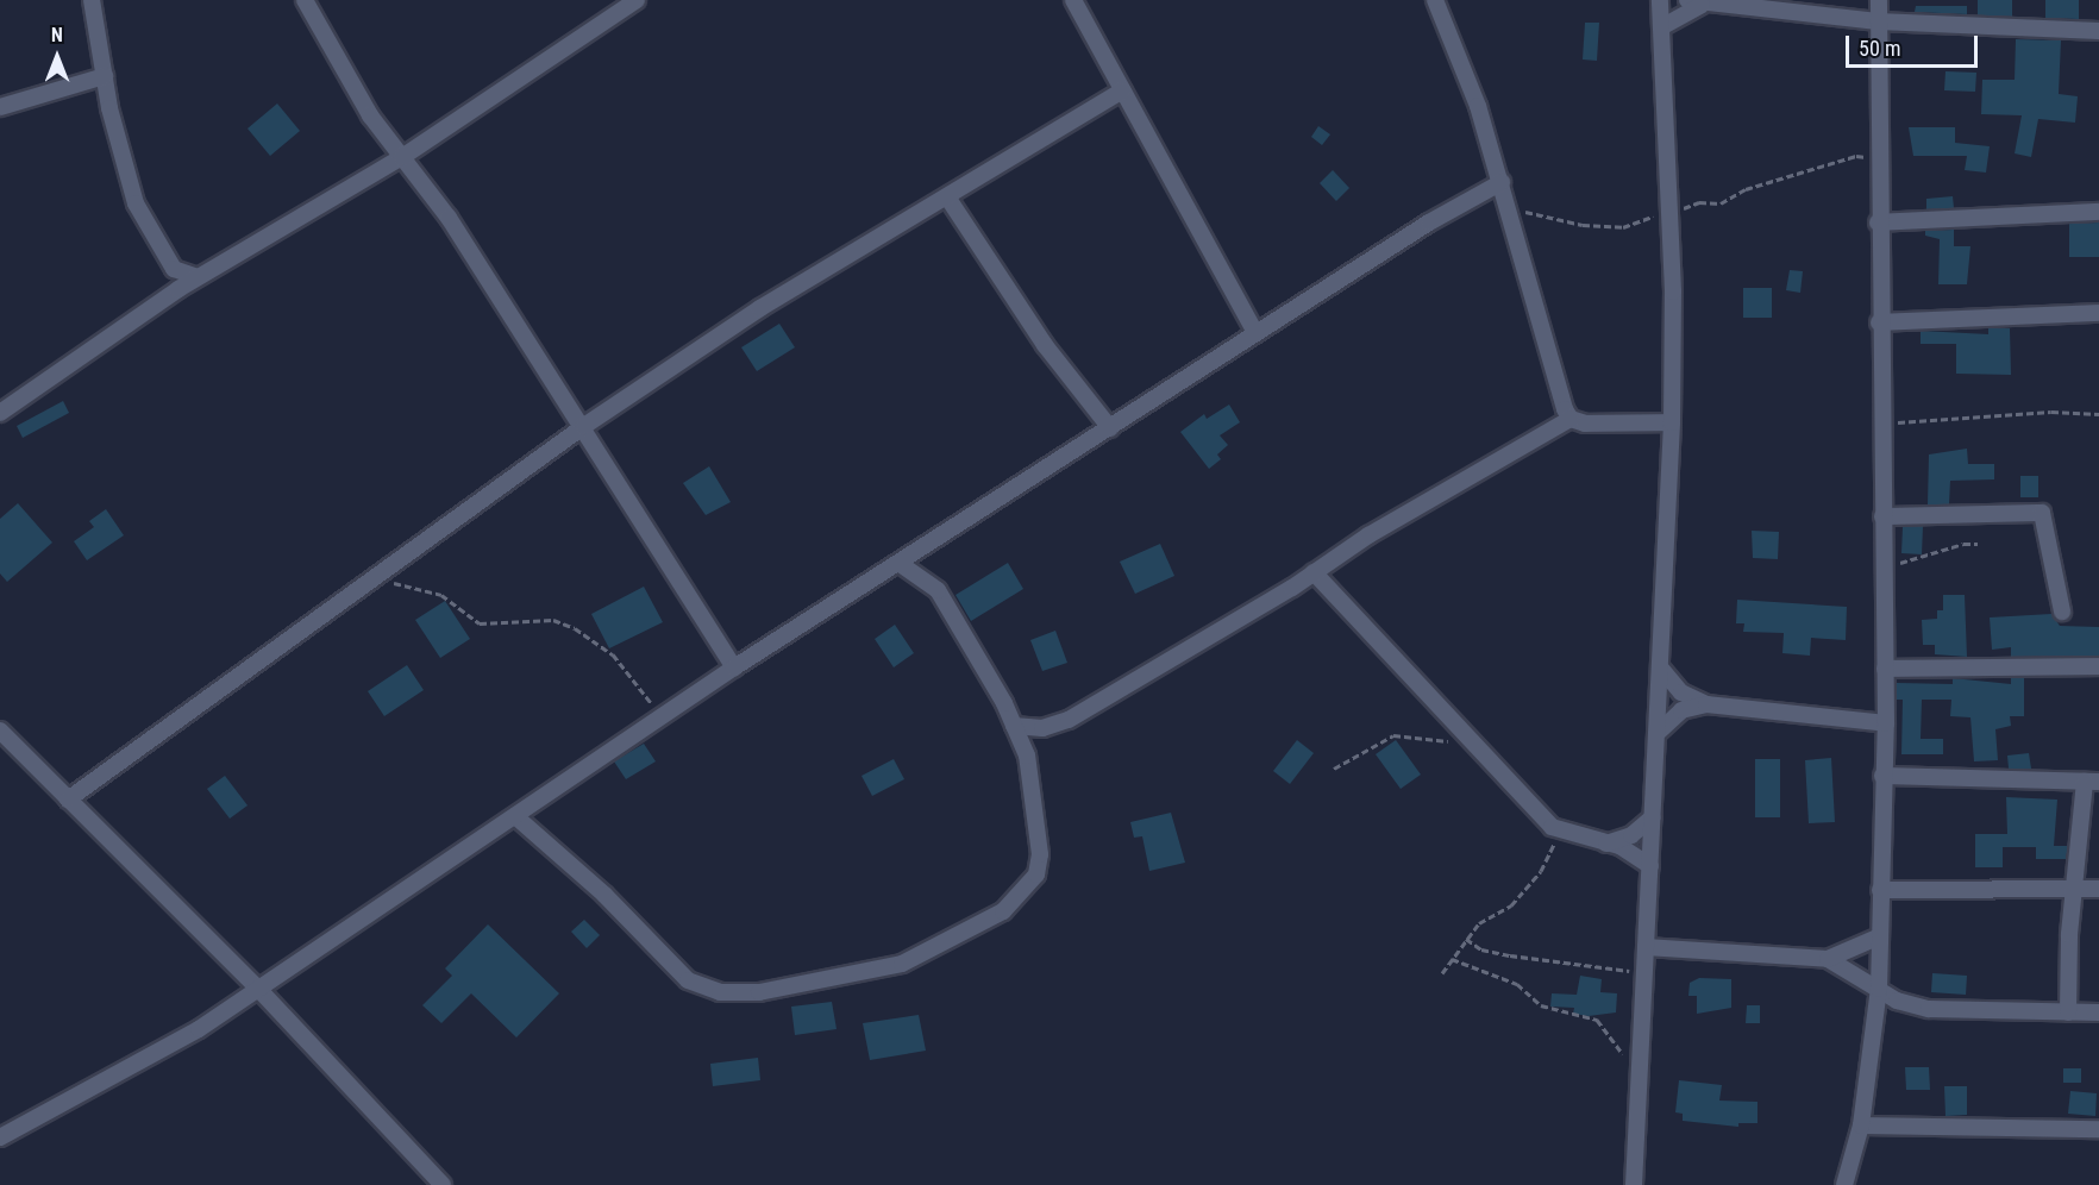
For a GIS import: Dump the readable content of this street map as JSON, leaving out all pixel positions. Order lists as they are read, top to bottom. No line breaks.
{"scale_bar":"50 m","north":"top"}
